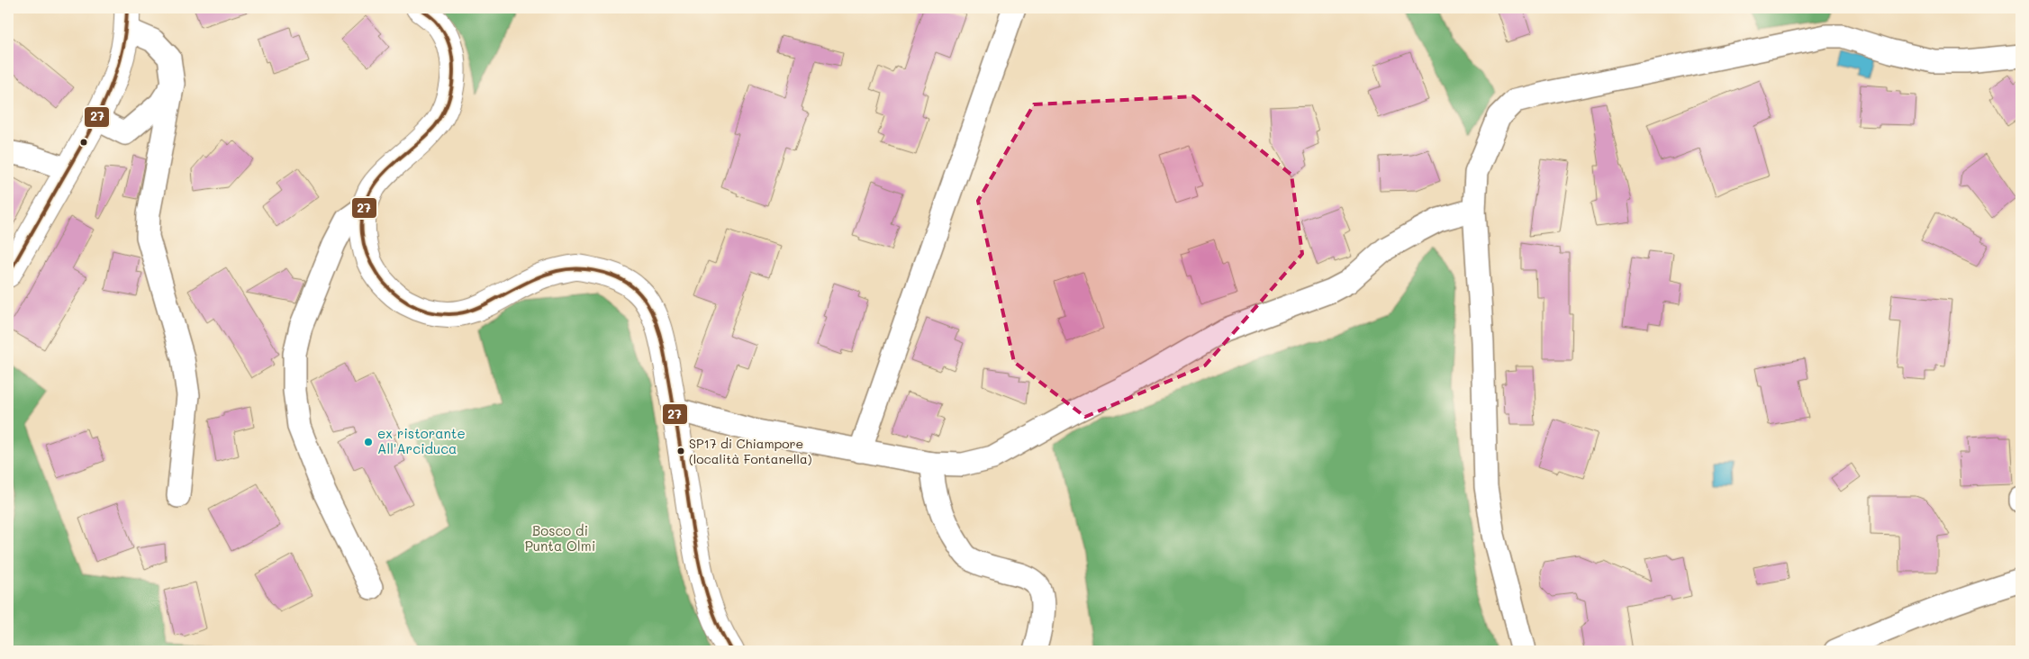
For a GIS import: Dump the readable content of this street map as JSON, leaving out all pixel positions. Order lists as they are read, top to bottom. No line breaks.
{"parks":["Bosco di Punta Olmi"],"places":["ex ristorante All'Arciduca","SP17 di Chiampore (località Fontanella)"],"lines":["transit line 27"]}
